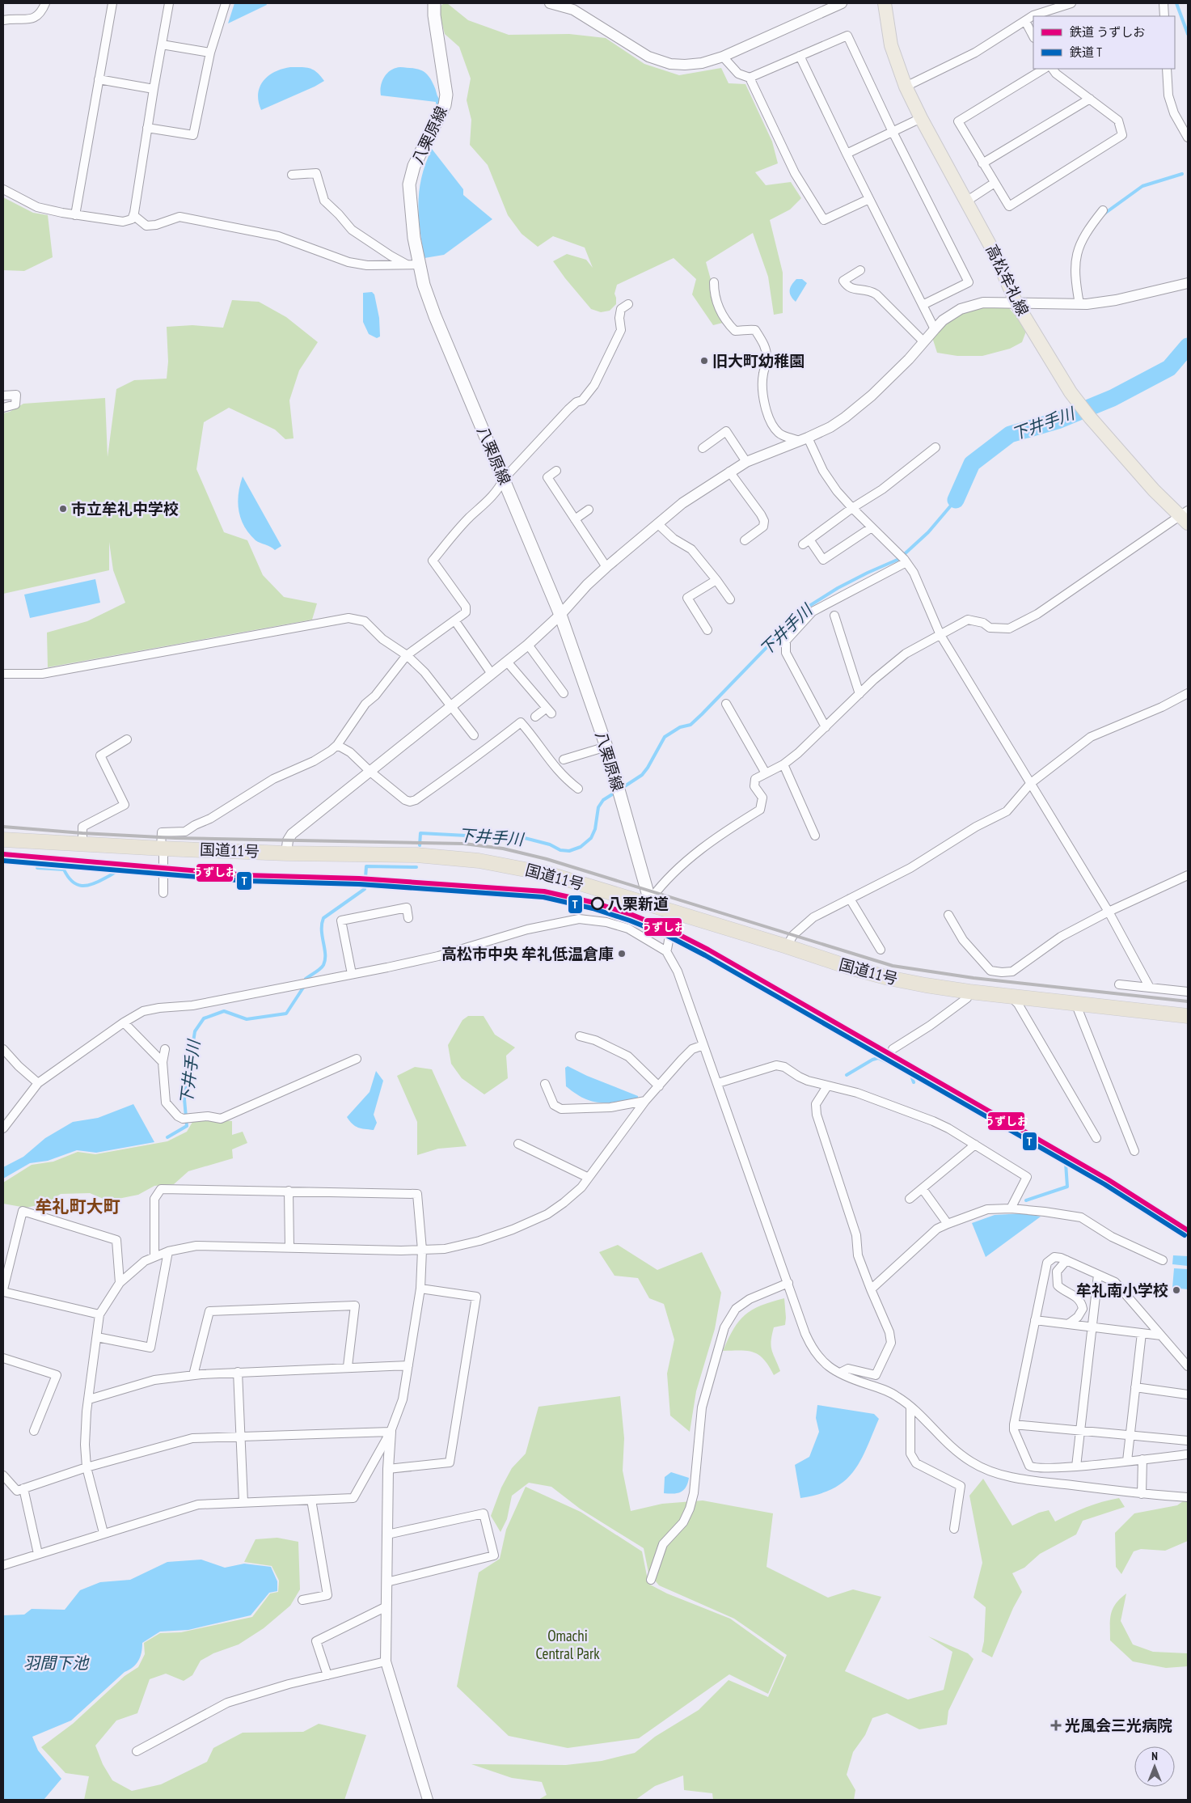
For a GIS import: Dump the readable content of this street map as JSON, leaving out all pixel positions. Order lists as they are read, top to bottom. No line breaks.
{"streets":{"highway":["国道11号"],"main road":["八栗原線","高松牟礼線"]},"crossings":[["八栗原線","国道11号"]],"districts":["牟礼町大町"],"water":["下井手川","羽間下池"],"parks":["Omachi Central Park"],"places":{"other":["旧大町幼稚園","市立牟礼中学校","八栗新道","高松市中央 牟礼低温倉庫","牟礼南小学校"],"health":["光風会三光病院"]},"lines":["rail line うずしお","rail line T"],"legend":["鉄道 うずしお","鉄道 T"],"north":"top"}
